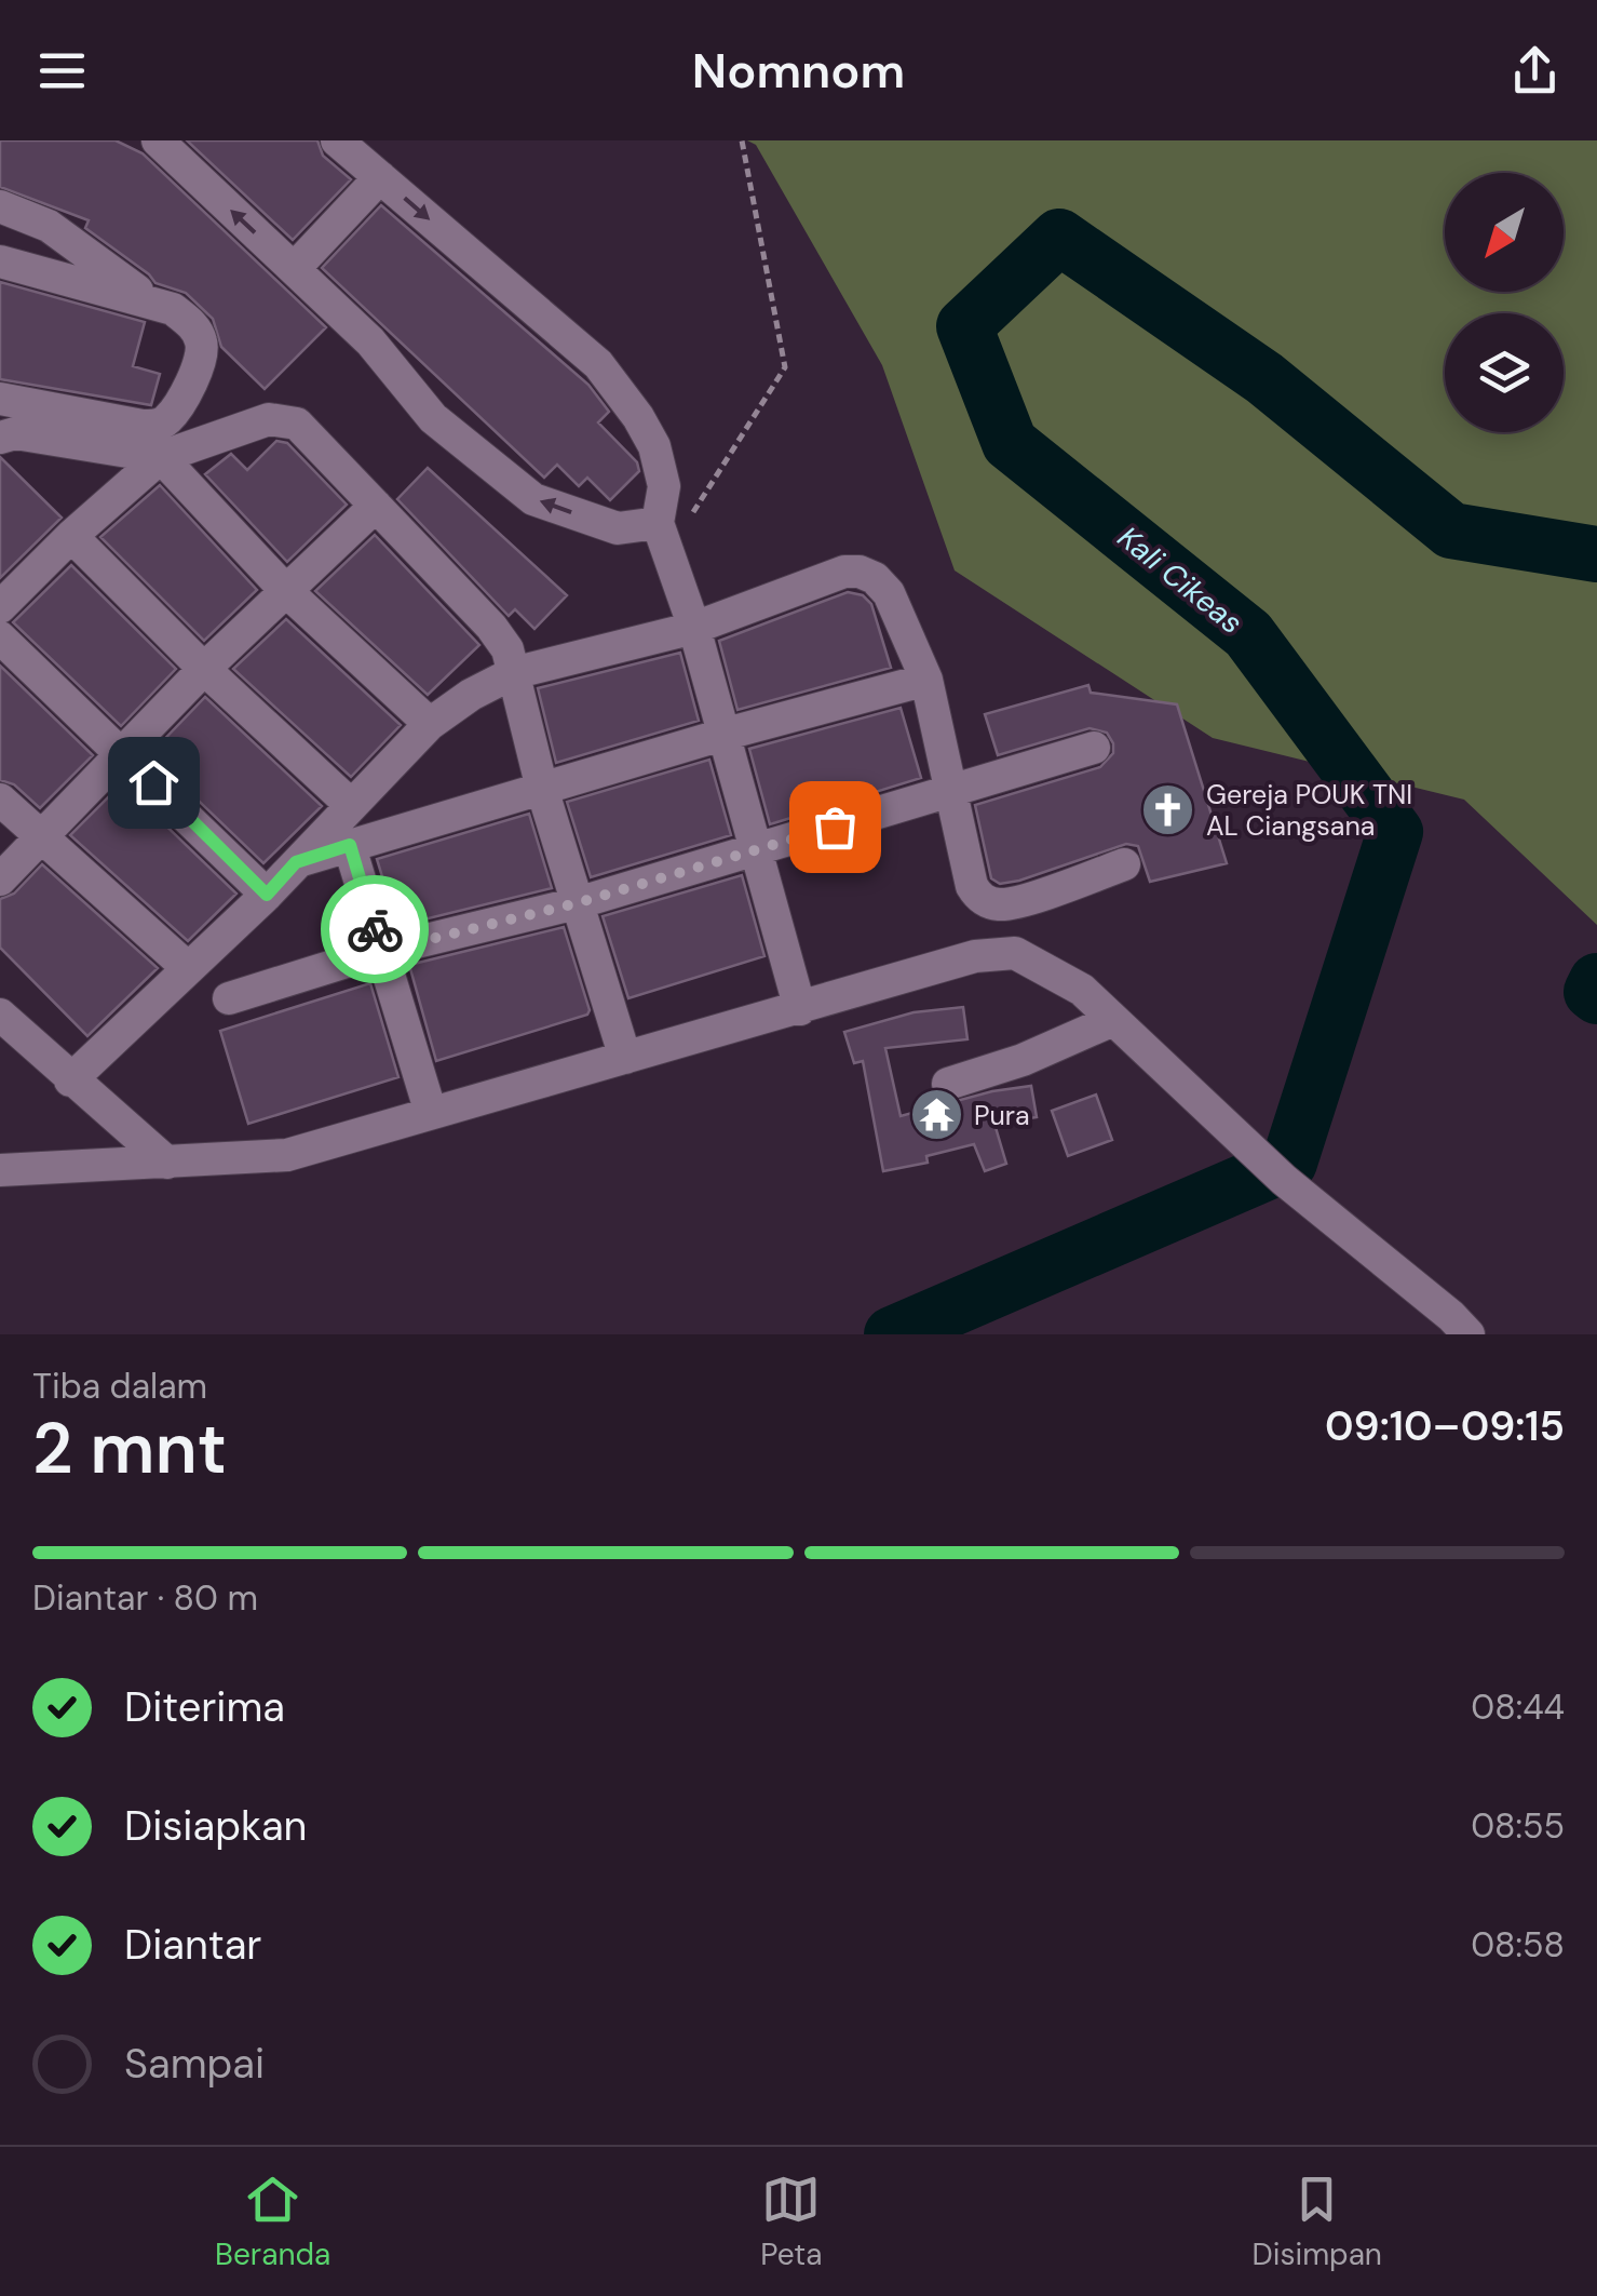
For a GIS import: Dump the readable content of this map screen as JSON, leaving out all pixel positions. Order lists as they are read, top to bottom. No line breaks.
{"water":["Kali Cikeas"],"places":{"church":["Gereja POUK TNI AL Ciangsana"],"temple":["Pura"]},"north":"bottom left","page":{"header":"Nomnom","heading":["2 mnt","Tiba dalam","09:10–09:15"],"bar":"Diantar · 80 m","list":[["Diterima","08:44"],["Disiapkan","08:55"],["Diantar","08:58"],"Sampai"],"tabs":["Beranda","Peta","Disimpan"]}}
